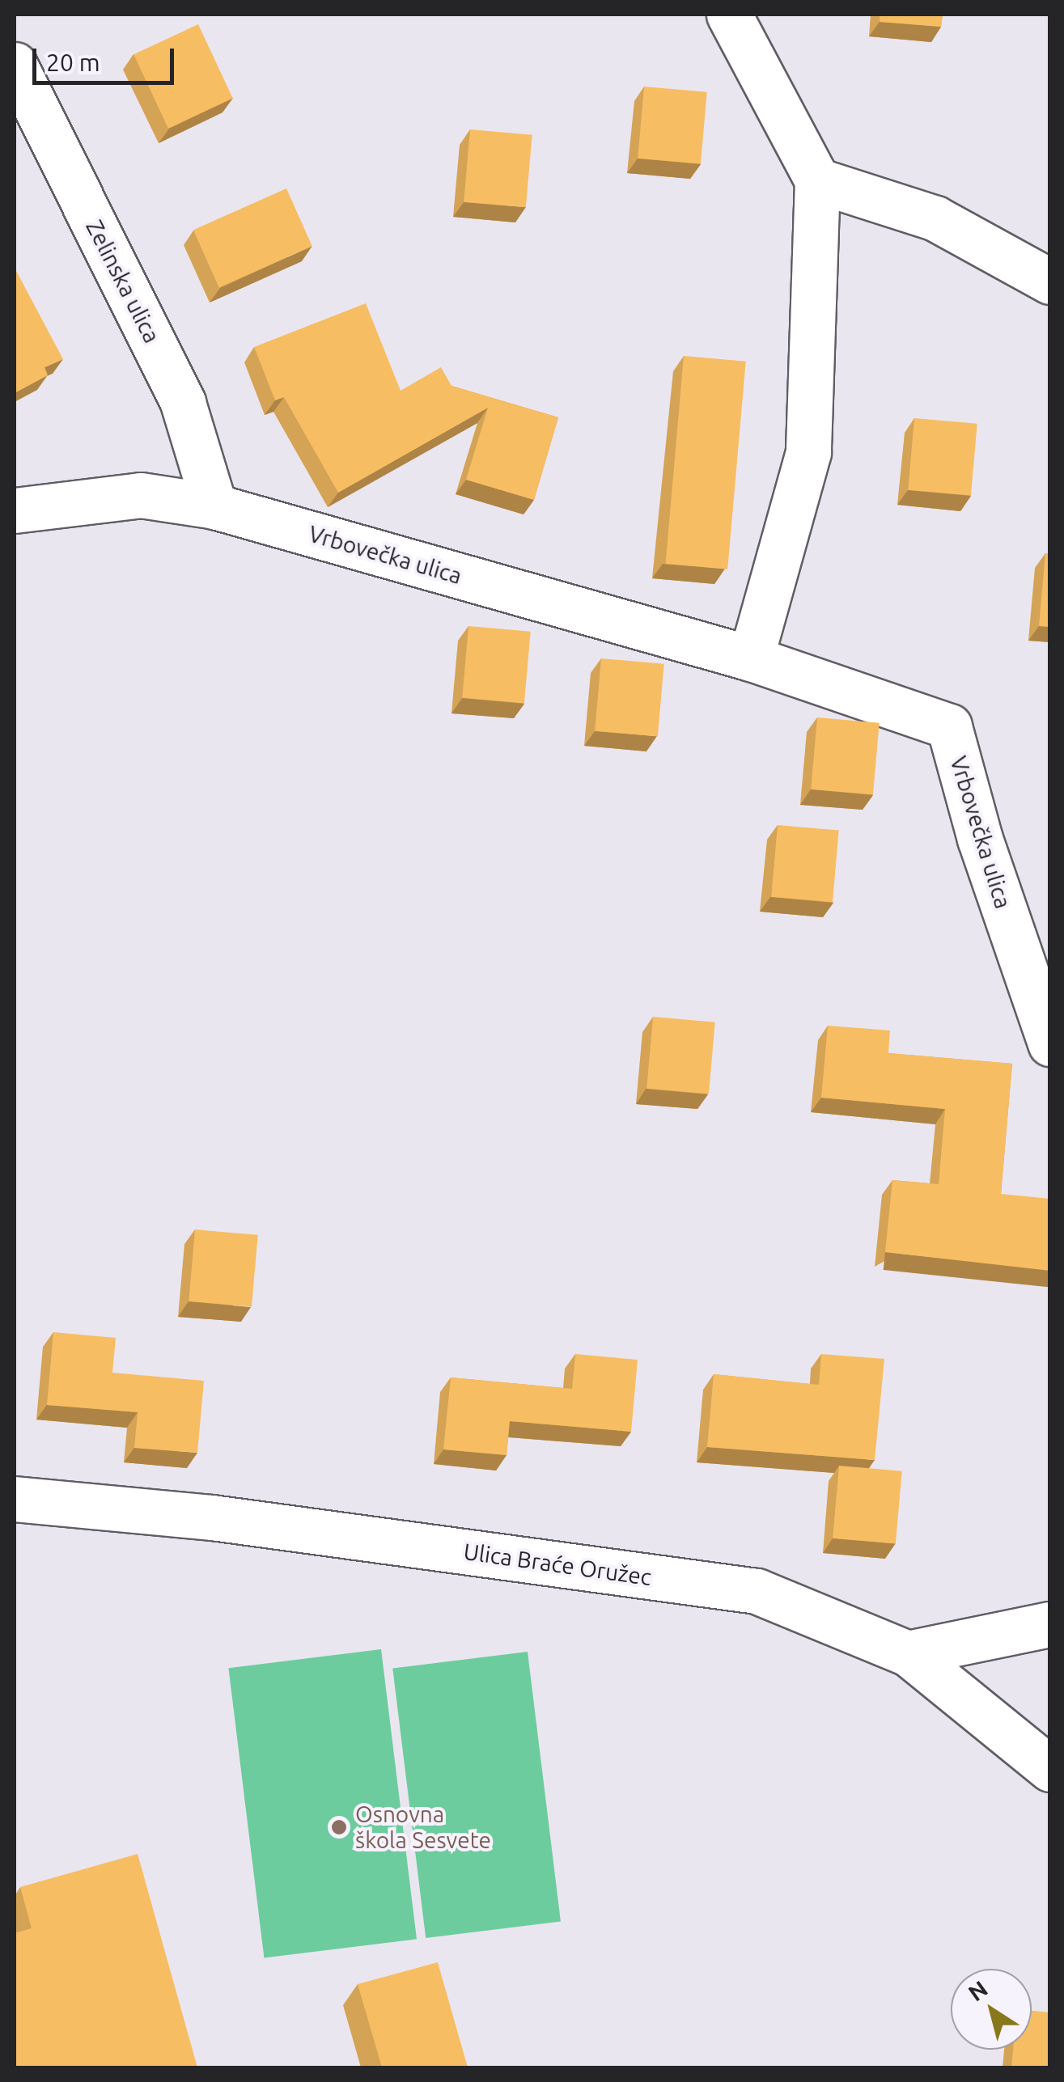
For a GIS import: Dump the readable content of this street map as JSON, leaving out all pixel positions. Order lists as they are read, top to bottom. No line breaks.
{"streets":{"street":["Zelinska ulica","Vrbovečka ulica","Ulica Braće Oružec"]},"crossings":[["Zelinska ulica","Vrbovečka ulica"]],"places":["Osnovna škola Sesvete"],"scale_bar":"20 m","north":"top left"}
